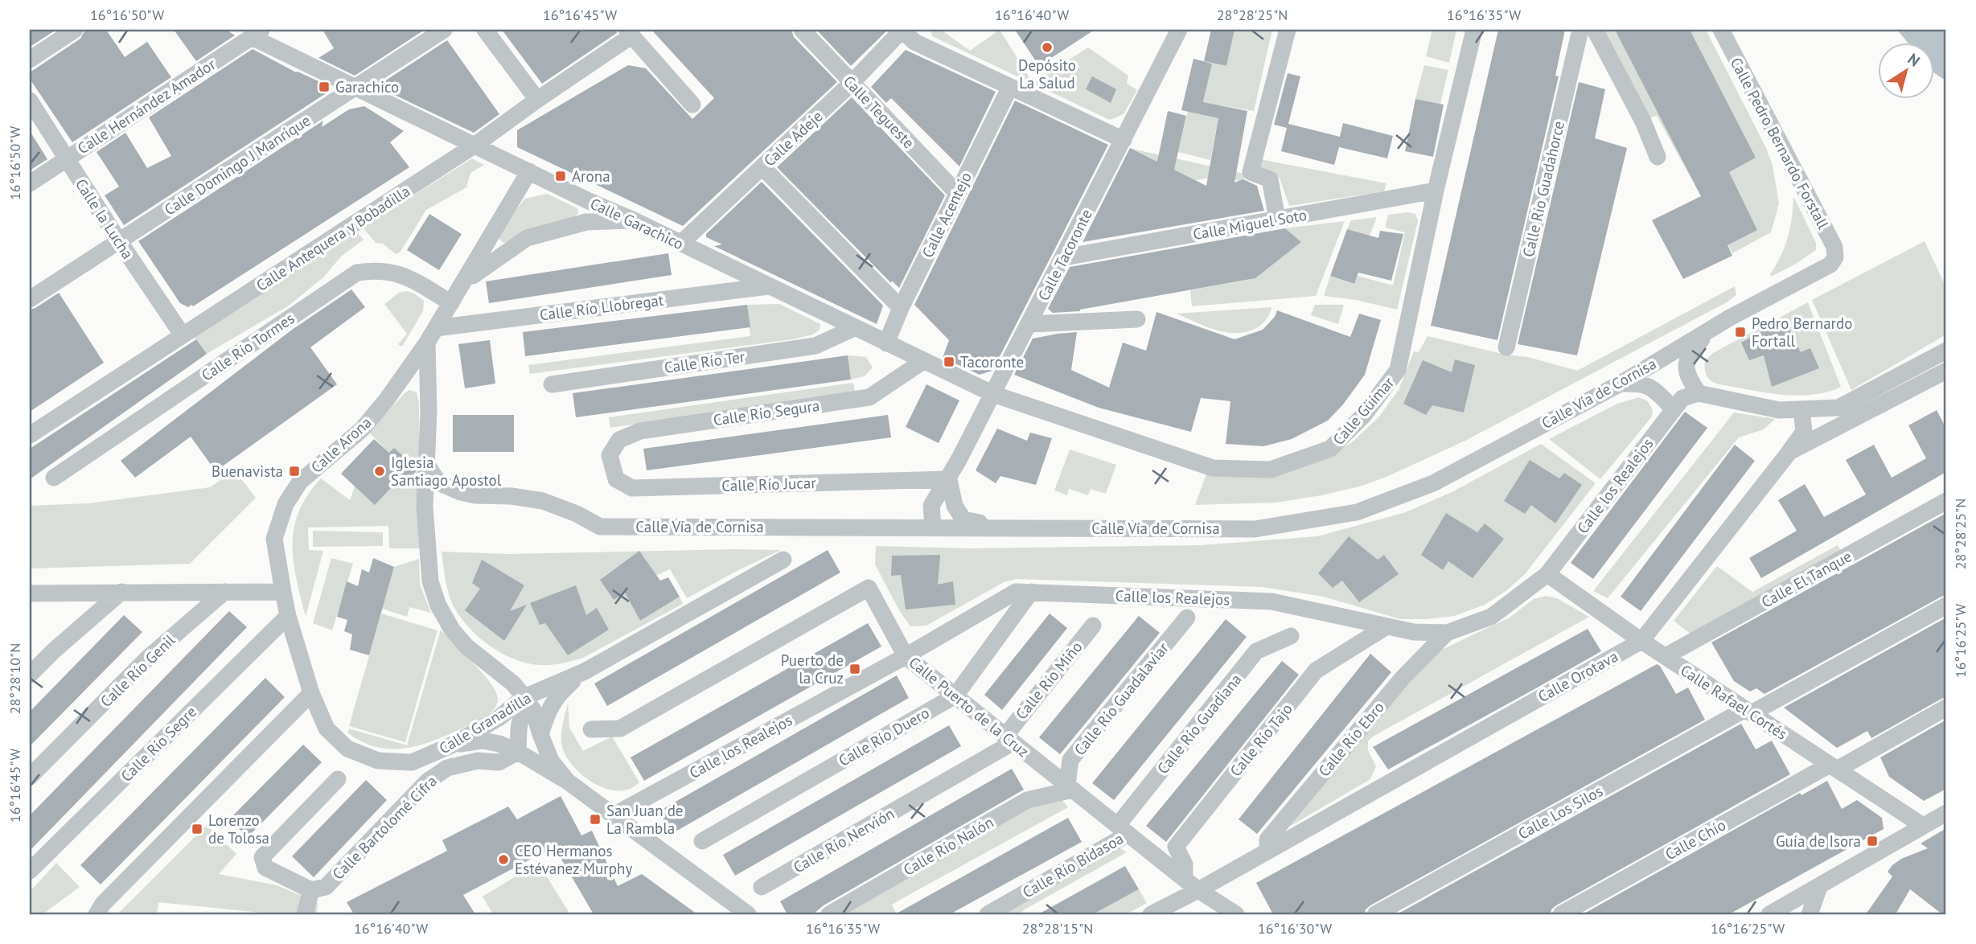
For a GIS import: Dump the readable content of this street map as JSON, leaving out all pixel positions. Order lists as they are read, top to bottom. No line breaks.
{"streets":{"street":["Calle Hernández Amador","Calle Tegueste","Calle Adeje","Calle Pedro Bernardo Forstall","Calle Domingo J Manrique","Calle Río Guadahorce","Calle Acentejo","Calle la Lucha","Calle Garachico","Calle Miguel Soto","Calle Antequera y Bobadilla","Calle Tacoronte","Calle Río Llobregat","Calle Río Tormes","Calle Río Ter","Calle Vía de Cornisa","Calle Güímar","Calle Río Segura","Calle Arona","Calle Río Jucar","Calle los Realejos","Calle El Tanque","Calle Río Genil","Calle Orotava","Calle Río Miño","Calle Río Guadalaviar","Calle Rafael Cortés","Calle Puerto de la Cruz","Calle Granadilla","Calle Río Guadiana","Calle Río Duero","Calle Río Ebro","Calle Río Tajo","Calle Río Segre","Calle Los Silos","Calle Bartolomé Cifra","Calle Chío","Calle Río Nervión","Calle Río Nalón","Calle Río Bidasoa"]},"crossings":[["Calle Hernández Amador","Calle la Lucha"],["Calle Hernández Amador","Calle Garachico"],["Calle Tegueste","Calle Adeje"],["Calle Tegueste","Calle Acentejo"],["Calle Adeje","Calle Garachico"],["Calle Pedro Bernardo Forstall","Calle Vía de Cornisa"],["Calle Domingo J Manrique","Calle la Lucha"],["Calle Domingo J Manrique","Calle Garachico"],["Calle Acentejo","Calle Garachico"],["Calle la Lucha","Calle Antequera y Bobadilla"],["Calle Garachico","Calle Antequera y Bobadilla"],["Calle Garachico","Calle Tacoronte"],["Calle Garachico","Calle Río Llobregat"],["Calle Garachico","Calle Río Ter"],["Calle Garachico","Calle Güímar"],["Calle Garachico","Calle Río Segura"],["Calle Garachico","Calle Arona"],["Calle Miguel Soto","Calle Tacoronte"],["Calle Miguel Soto","Calle Güímar"],["Calle Tacoronte","Calle Vía de Cornisa"],["Calle Tacoronte","Calle Güímar"],["Calle Tacoronte","Calle Río Jucar"],["Calle Río Llobregat","Calle Arona"],["Calle Río Tormes","Calle Arona"],["Calle Río Segura","Calle Río Jucar"],["Calle Arona","Calle Granadilla"],["Calle los Realejos","Calle Rafael Cortés"],["Calle los Realejos","Calle Puerto de la Cruz"],["Calle los Realejos","Calle Río Duero"],["Calle los Realejos","Calle Río Ebro"],["Calle los Realejos","Calle Río Tajo"],["Calle El Tanque","Calle Rafael Cortés"],["Calle Orotava","Calle Rafael Cortés"],["Calle Orotava","Calle Puerto de la Cruz"],["Calle Orotava","Calle Río Ebro"],["Calle Río Miño","Calle Puerto de la Cruz"],["Calle Río Miño","Calle Río Nervión"],["Calle Río Guadalaviar","Calle Puerto de la Cruz"],["Calle Río Guadalaviar","Calle Río Nalón"],["Calle Rafael Cortés","Calle Los Silos"],["Calle Rafael Cortés","Calle Chío"],["Calle Puerto de la Cruz","Calle Río Guadiana"],["Calle Puerto de la Cruz","Calle Río Duero"],["Calle Puerto de la Cruz","Calle Río Tajo"],["Calle Puerto de la Cruz","Calle Río Nervión"],["Calle Puerto de la Cruz","Calle Río Nalón"],["Calle Puerto de la Cruz","Calle Río Bidasoa"],["Calle Granadilla","Calle Río Segre"],["Calle Río Guadiana","Calle Río Bidasoa"]],"places":{"other":["Depósito La Salud","Iglesia Santiago Apostol","CEO Hermanos Estévanez Murphy"],"transit":["Garachico","Arona","Pedro Bernardo Fortall","Tacoronte","Buenavista","Puerto de la Cruz","San Juan de La Rambla","Lorenzo de Tolosa","Guía de Isora"]},"north":"top right","coordinates":["16°16'50\"W","16°16'45\"W","16°16'40\"W","28°28'25\"N","16°16'35\"W","16°16'25\"W","28°28'10\"N","28°28'15\"N","16°16'30\"W"]}
